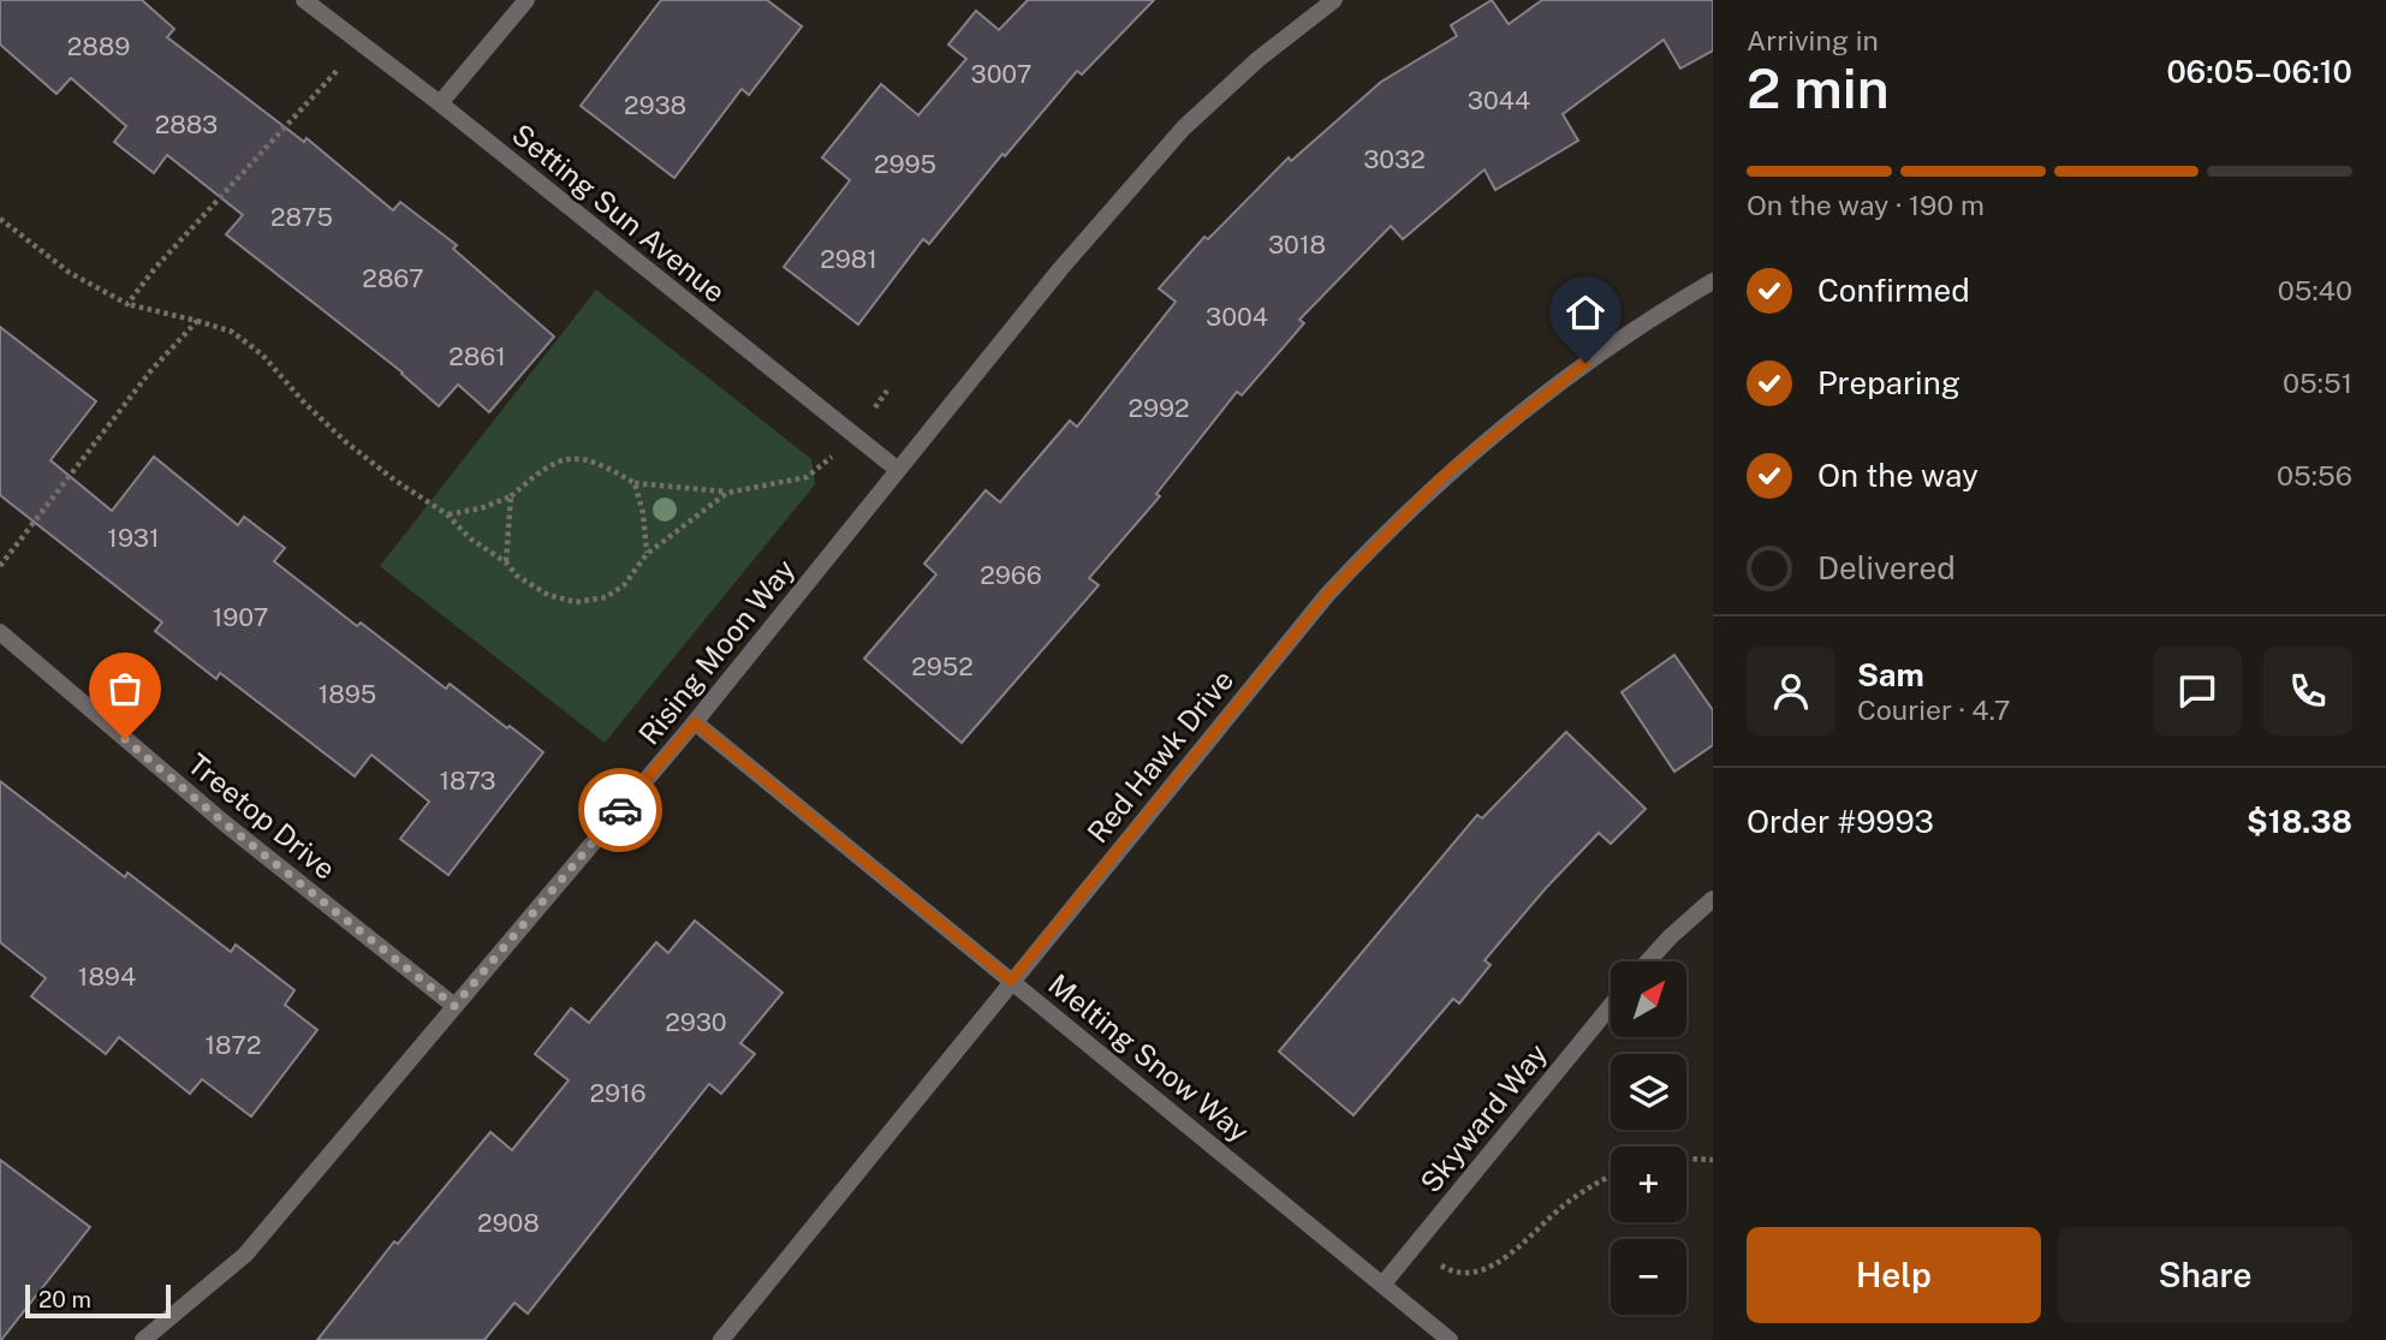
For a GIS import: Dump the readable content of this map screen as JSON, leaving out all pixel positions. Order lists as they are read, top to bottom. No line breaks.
{"streets":{"street":["Setting Sun Avenue","Rising Moon Way","Red Hawk Drive","Treetop Drive","Melting Snow Way","Skyward Way"]},"crossings":[["Setting Sun Avenue","Rising Moon Way"],["Rising Moon Way","Treetop Drive"],["Rising Moon Way","Melting Snow Way"],["Red Hawk Drive","Melting Snow Way"],["Melting Snow Way","Skyward Way"]],"house_numbers":["2889","3007","3044","2938","2883","3032","2995","2875","3018","2981","2867","3004","2861","2992","1931","2966","1907","2952","1895","1873","1894","2930","1872","2916","2908"],"scale_bar":"20 m","north":"top right","page":{"heading":["2 min","Arriving in","06:05–06:10"],"panel":["Sam","Courier · 4.7","Order #9993","$18.38"],"bar":"On the way · 190 m","list":[["Confirmed","05:40"],["Preparing","05:51"],["On the way","05:56"],"Delivered"],"map_buttons":["+","−"],"buttons":["Help","Share"],"scale":"20 m"}}
